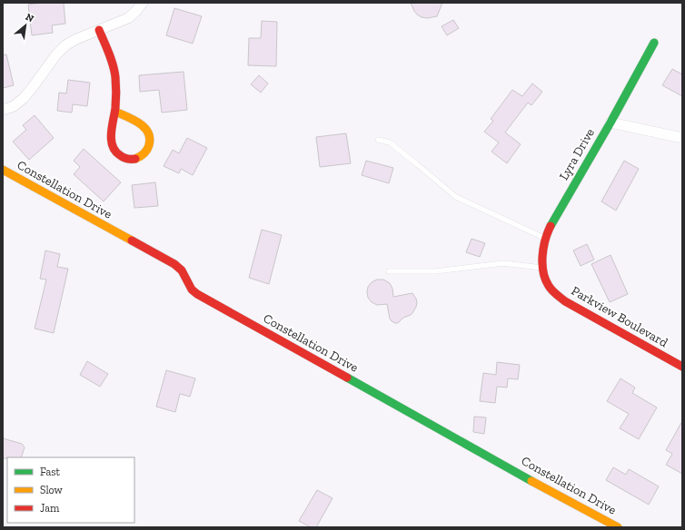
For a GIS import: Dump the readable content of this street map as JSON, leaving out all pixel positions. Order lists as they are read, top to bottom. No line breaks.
{"streets":{"street":["Lyra Drive","Constellation Drive","Parkview Boulevard"]},"crossings":[["Lyra Drive","Parkview Boulevard"]],"legend":["Fast","Slow","Jam"],"north":"top right"}
